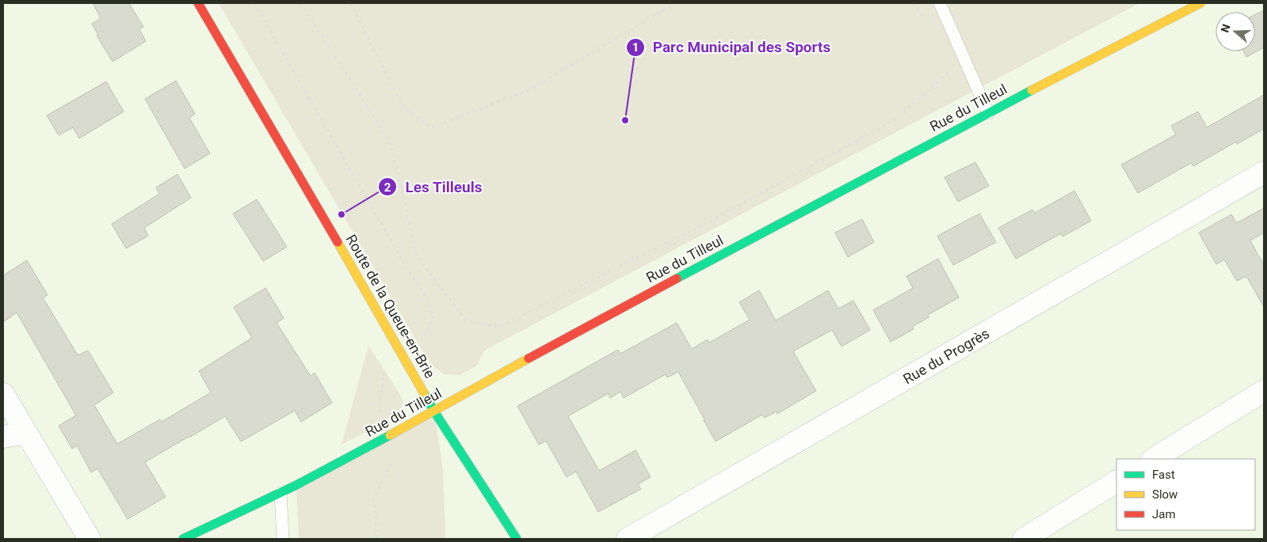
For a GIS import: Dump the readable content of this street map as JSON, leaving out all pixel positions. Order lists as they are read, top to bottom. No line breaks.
{"streets":{"street":["Rue du Tilleul","Route de la Queue-en-Brie","Rue du Progrès"]},"crossings":[["Rue du Tilleul","Route de la Queue-en-Brie"]],"places":["Parc Municipal des Sports","Les Tilleuls"],"legend":["Fast","Slow","Jam"],"north":"left"}
